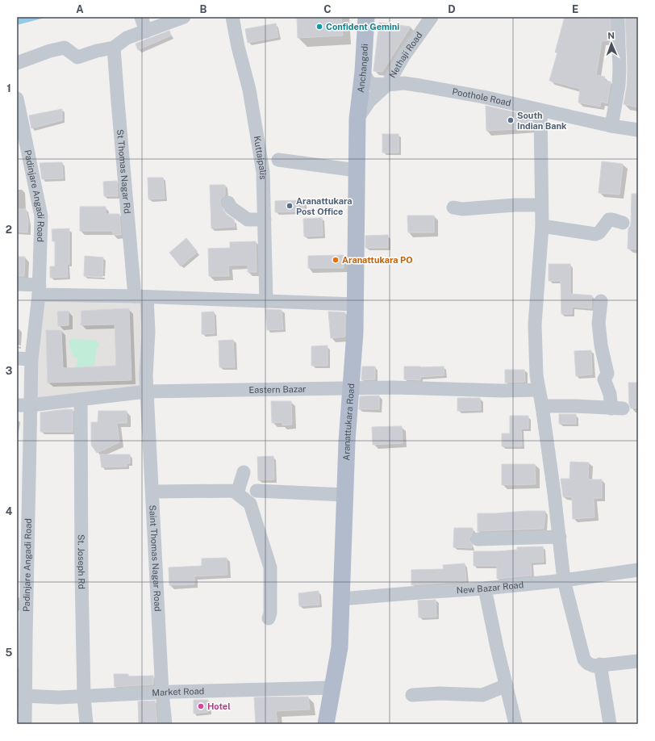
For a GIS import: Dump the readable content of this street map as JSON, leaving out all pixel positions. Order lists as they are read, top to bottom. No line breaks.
{"streets":{"main road":["Anchangadi","Aranattukara Road"],"street":["Nethaji Road","Poothole Road","Kuttaipalis","St Thomas Nagar Rd","Padinjare Angadi Road","Eastern Bazar","Saint Thomas Nagar Road","St. Joseph Rd","New Bazar Road","Market Road"]},"crossings":[["Nethaji Road","Anchangadi"],["Nethaji Road","Poothole Road"],["Anchangadi","Aranattukara Road"],["St Thomas Nagar Rd","Eastern Bazar"],["St Thomas Nagar Rd","Saint Thomas Nagar Road"],["Padinjare Angadi Road","Eastern Bazar"],["Padinjare Angadi Road","Market Road"],["Eastern Bazar","Aranattukara Road"],["Eastern Bazar","Saint Thomas Nagar Road"],["Eastern Bazar","St. Joseph Rd"],["Aranattukara Road","New Bazar Road"],["Aranattukara Road","Market Road"],["Saint Thomas Nagar Road","Market Road"],["St. Joseph Rd","Market Road"]],"places":["Confident Gemini","South Indian Bank","Aranattukara Post Office","Aranattukara PO","Hotel"],"north":"top","grid":{"columns":["A","B","C","D","E"],"rows":["1","2","3","4","5"]}}
